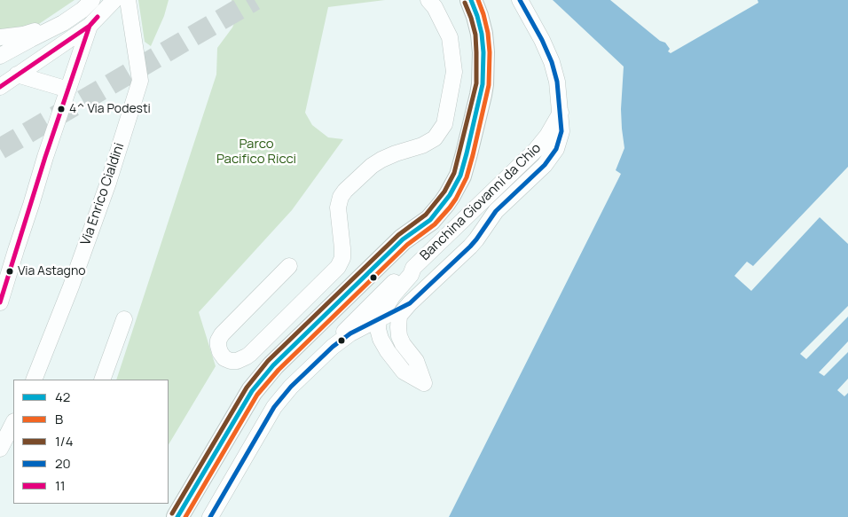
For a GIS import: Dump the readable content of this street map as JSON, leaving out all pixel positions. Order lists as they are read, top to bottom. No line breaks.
{"streets":{"street":["Via Enrico Cialdini","Banchina Giovanni da Chio"]},"parks":["Parco Pacifico Ricci"],"places":["4^ Via Podesti","Via Astagno"],"lines":["transit line 42","transit line B","transit line 20","transit line 1/4","transit line 11"],"legend":["42","B","1/4","20","11"]}
